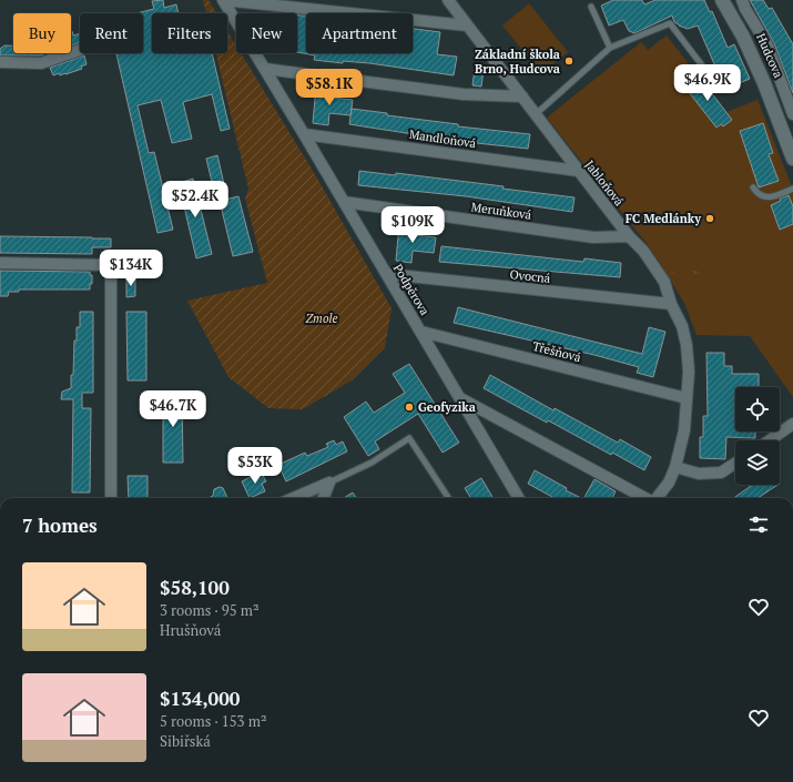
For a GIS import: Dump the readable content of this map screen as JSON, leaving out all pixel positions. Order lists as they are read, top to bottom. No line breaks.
{"streets":{"street":["Hudcova","Mandloňová","Jabloňová","Meruňková","Ovocná","Podpěrova","Třešňová"]},"crossings":[["Mandloňová","Jabloňová"],["Mandloňová","Podpěrova"],["Jabloňová","Meruňková"],["Jabloňová","Ovocná"],["Jabloňová","Třešňová"],["Meruňková","Podpěrova"],["Ovocná","Podpěrova"],["Podpěrova","Třešňová"]],"parks":["Zmole"],"places":["Základní škola Brno, Hudcova","FC Medlánky","Geofyzika"],"page":{"chip":["Buy","Rent","Filters","New","Apartment"],"price":["$46.9K","$58.1K","$52.4K","$109K","$134K","$46.7K","$53K"],"heading":"7 homes","list":[{"name":"$58,100","note":"3 rooms · 95 m² · Hrušňová"},{"name":"$134,000","note":"5 rooms · 153 m² · Sibiřská"}]}}
